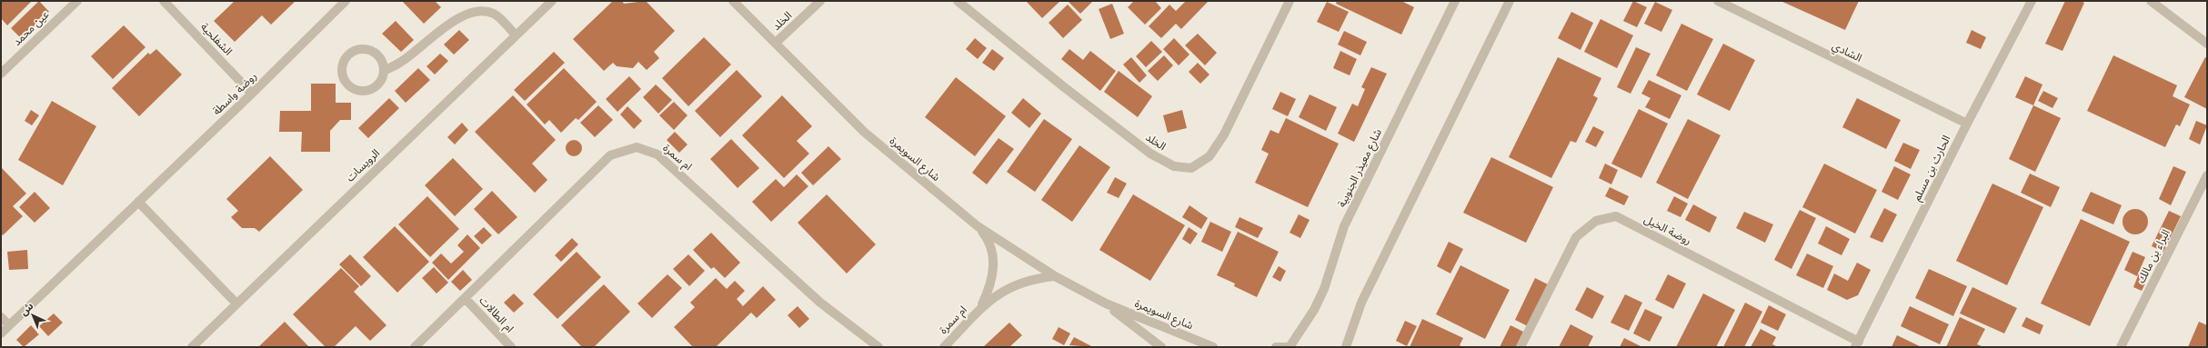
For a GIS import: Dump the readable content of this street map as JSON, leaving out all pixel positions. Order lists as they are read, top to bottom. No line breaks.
{"streets":{"street":["الخلد","عين محمد","الشفلحية","الشادي","روضة واسطة","ام سمرة","شارع السويمرة","الرويسات","شارع معيذر الجنوبية","الحارث بن مسلم","روضة الخيل","البراء بن مالك","ام الطالات"]},"crossings":[["الخلد","شارع السويمرة"],["الشفلحية","روضة واسطة"],["الشادي","الحارث بن مسلم"],["ام سمرة","شارع السويمرة"],["ام سمرة","ام الطالات"],["الحارث بن مسلم","روضة الخيل"]],"north":"top left"}
